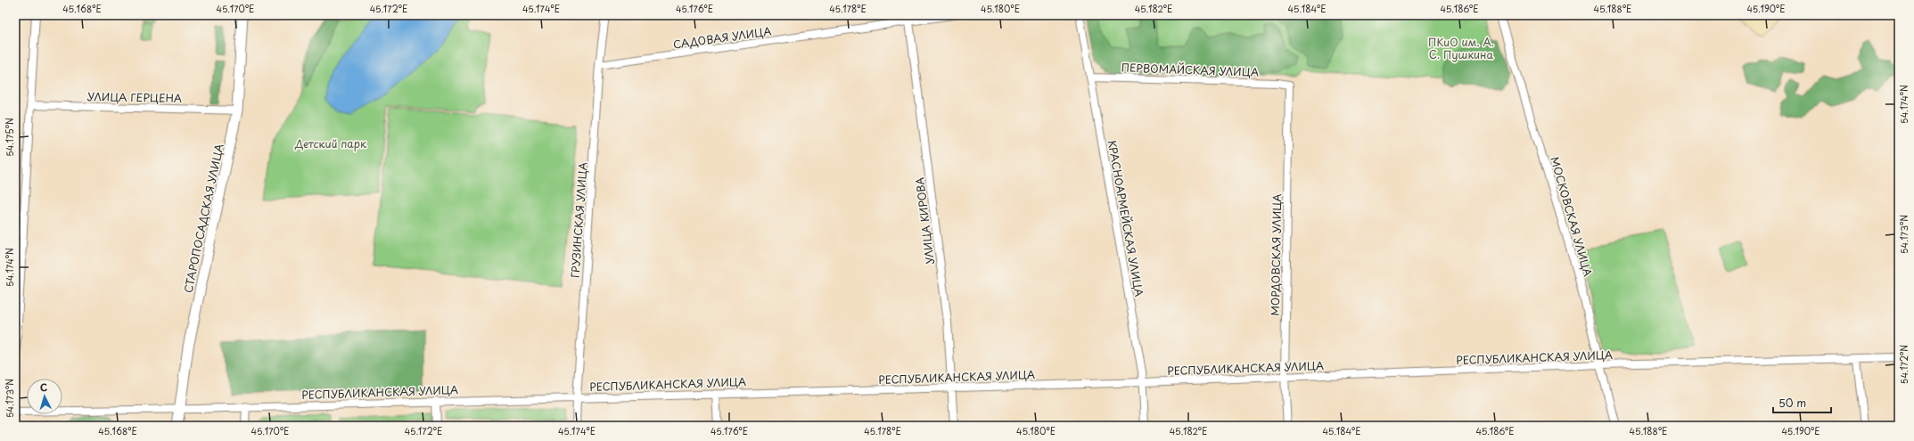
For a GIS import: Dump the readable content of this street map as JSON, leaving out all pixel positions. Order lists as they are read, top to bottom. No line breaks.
{"streets":{"main road":["СТАРОПОСАДСКАЯ УЛИЦА"],"street":["САДОВАЯ УЛИЦА","ПЕРВОМАЙСКАЯ УЛИЦА","УЛИЦА ГЕРЦЕНА","МОСКОВСКАЯ УЛИЦА","КРАСНОАРМЕЙСКАЯ УЛИЦА","ГРУЗИНСКАЯ УЛИЦА","УЛИЦА КИРОВА","МОРДОВСКАЯ УЛИЦА","РЕСПУБЛИКАНСКАЯ УЛИЦА"]},"crossings":[["САДОВАЯ УЛИЦА","ГРУЗИНСКАЯ УЛИЦА"],["САДОВАЯ УЛИЦА","УЛИЦА КИРОВА"],["ПЕРВОМАЙСКАЯ УЛИЦА","КРАСНОАРМЕЙСКАЯ УЛИЦА"],["ПЕРВОМАЙСКАЯ УЛИЦА","МОРДОВСКАЯ УЛИЦА"],["УЛИЦА ГЕРЦЕНА","СТАРОПОСАДСКАЯ УЛИЦА"],["МОСКОВСКАЯ УЛИЦА","РЕСПУБЛИКАНСКАЯ УЛИЦА"],["СТАРОПОСАДСКАЯ УЛИЦА","РЕСПУБЛИКАНСКАЯ УЛИЦА"],["КРАСНОАРМЕЙСКАЯ УЛИЦА","РЕСПУБЛИКАНСКАЯ УЛИЦА"],["ГРУЗИНСКАЯ УЛИЦА","РЕСПУБЛИКАНСКАЯ УЛИЦА"],["УЛИЦА КИРОВА","РЕСПУБЛИКАНСКАЯ УЛИЦА"],["МОРДОВСКАЯ УЛИЦА","РЕСПУБЛИКАНСКАЯ УЛИЦА"]],"parks":["ПКиО им. А. С. Пушкина","Детский парк"],"scale_bar":"50 m","north":"top","coordinates":["45.168°E","45.170°E","45.172°E","45.174°E","45.176°E","45.178°E","45.180°E","45.182°E","45.184°E","45.186°E","45.188°E","45.190°E","54.174°N","54.175°N","54.173°N","54.172°N"]}
